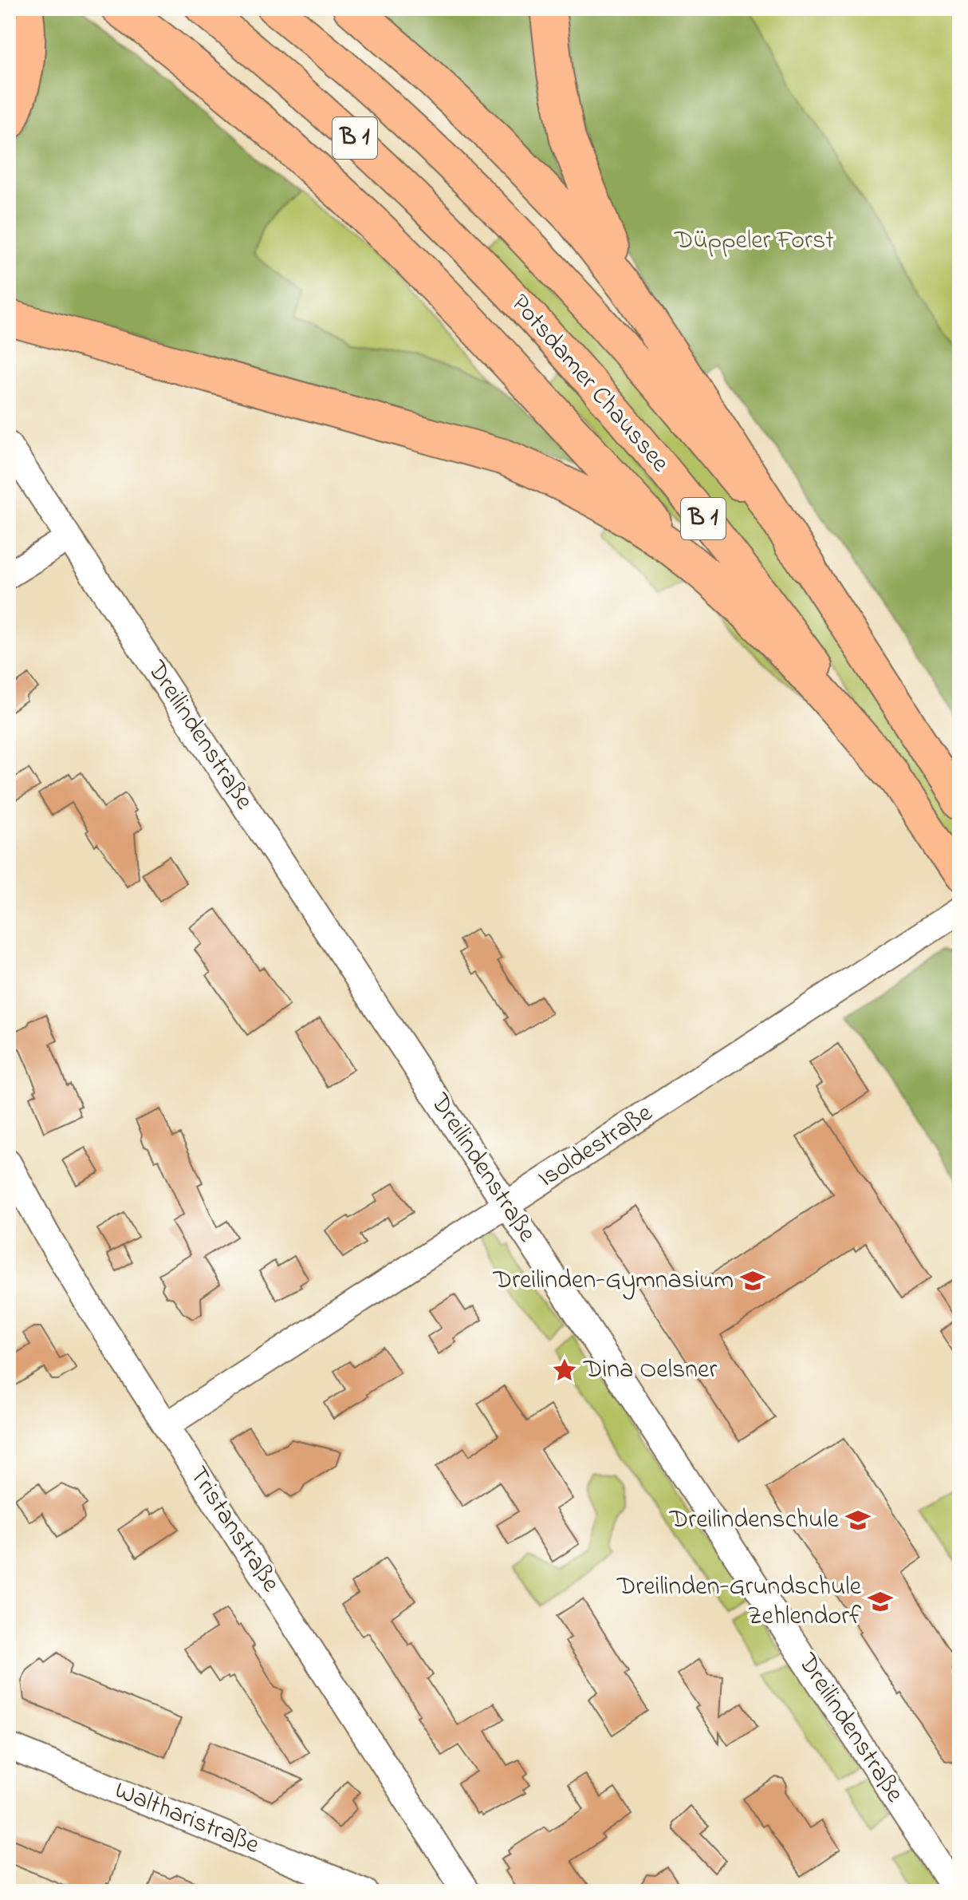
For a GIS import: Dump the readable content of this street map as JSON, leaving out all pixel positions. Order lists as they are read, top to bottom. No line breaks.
{"streets":{"main road":["B 1","Potsdamer Chaussee"],"street":["Dreilindenstraße","Isoldestraße","Tristanstraße","Waltharistraße"]},"crossings":[["Dreilindenstraße","Isoldestraße"],["Isoldestraße","Tristanstraße"]],"parks":["Düppeler Forst"],"places":{"school or university":["Dreilinden-Gymnasium","Dreilindenschule","Dreilinden-Grundschule Zehlendorf"],"place":["Dina Oelsner"]}}
